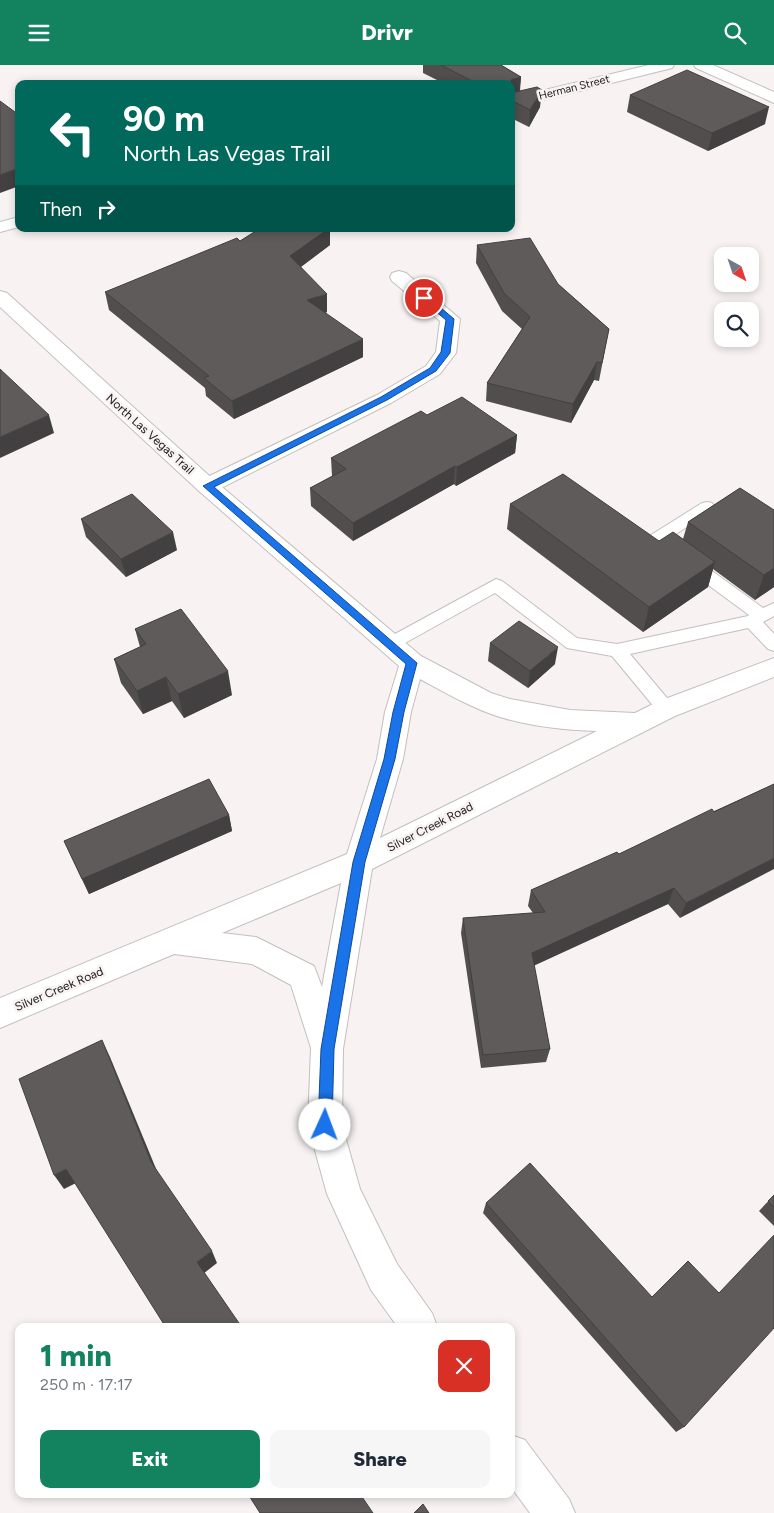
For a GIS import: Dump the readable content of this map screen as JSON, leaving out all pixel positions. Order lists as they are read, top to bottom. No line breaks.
{"streets":{"street":["Herman Street","North Las Vegas Trail","Silver Creek Road"]},"crossings":[["North Las Vegas Trail","Silver Creek Road"]],"north":"bottom right","page":{"header":"Drivr","turn":["90 m","North Las Vegas Trail"],"then":"Then","heading":["1 min","250 m · 17:17"],"buttons":["Exit","Share"]}}
